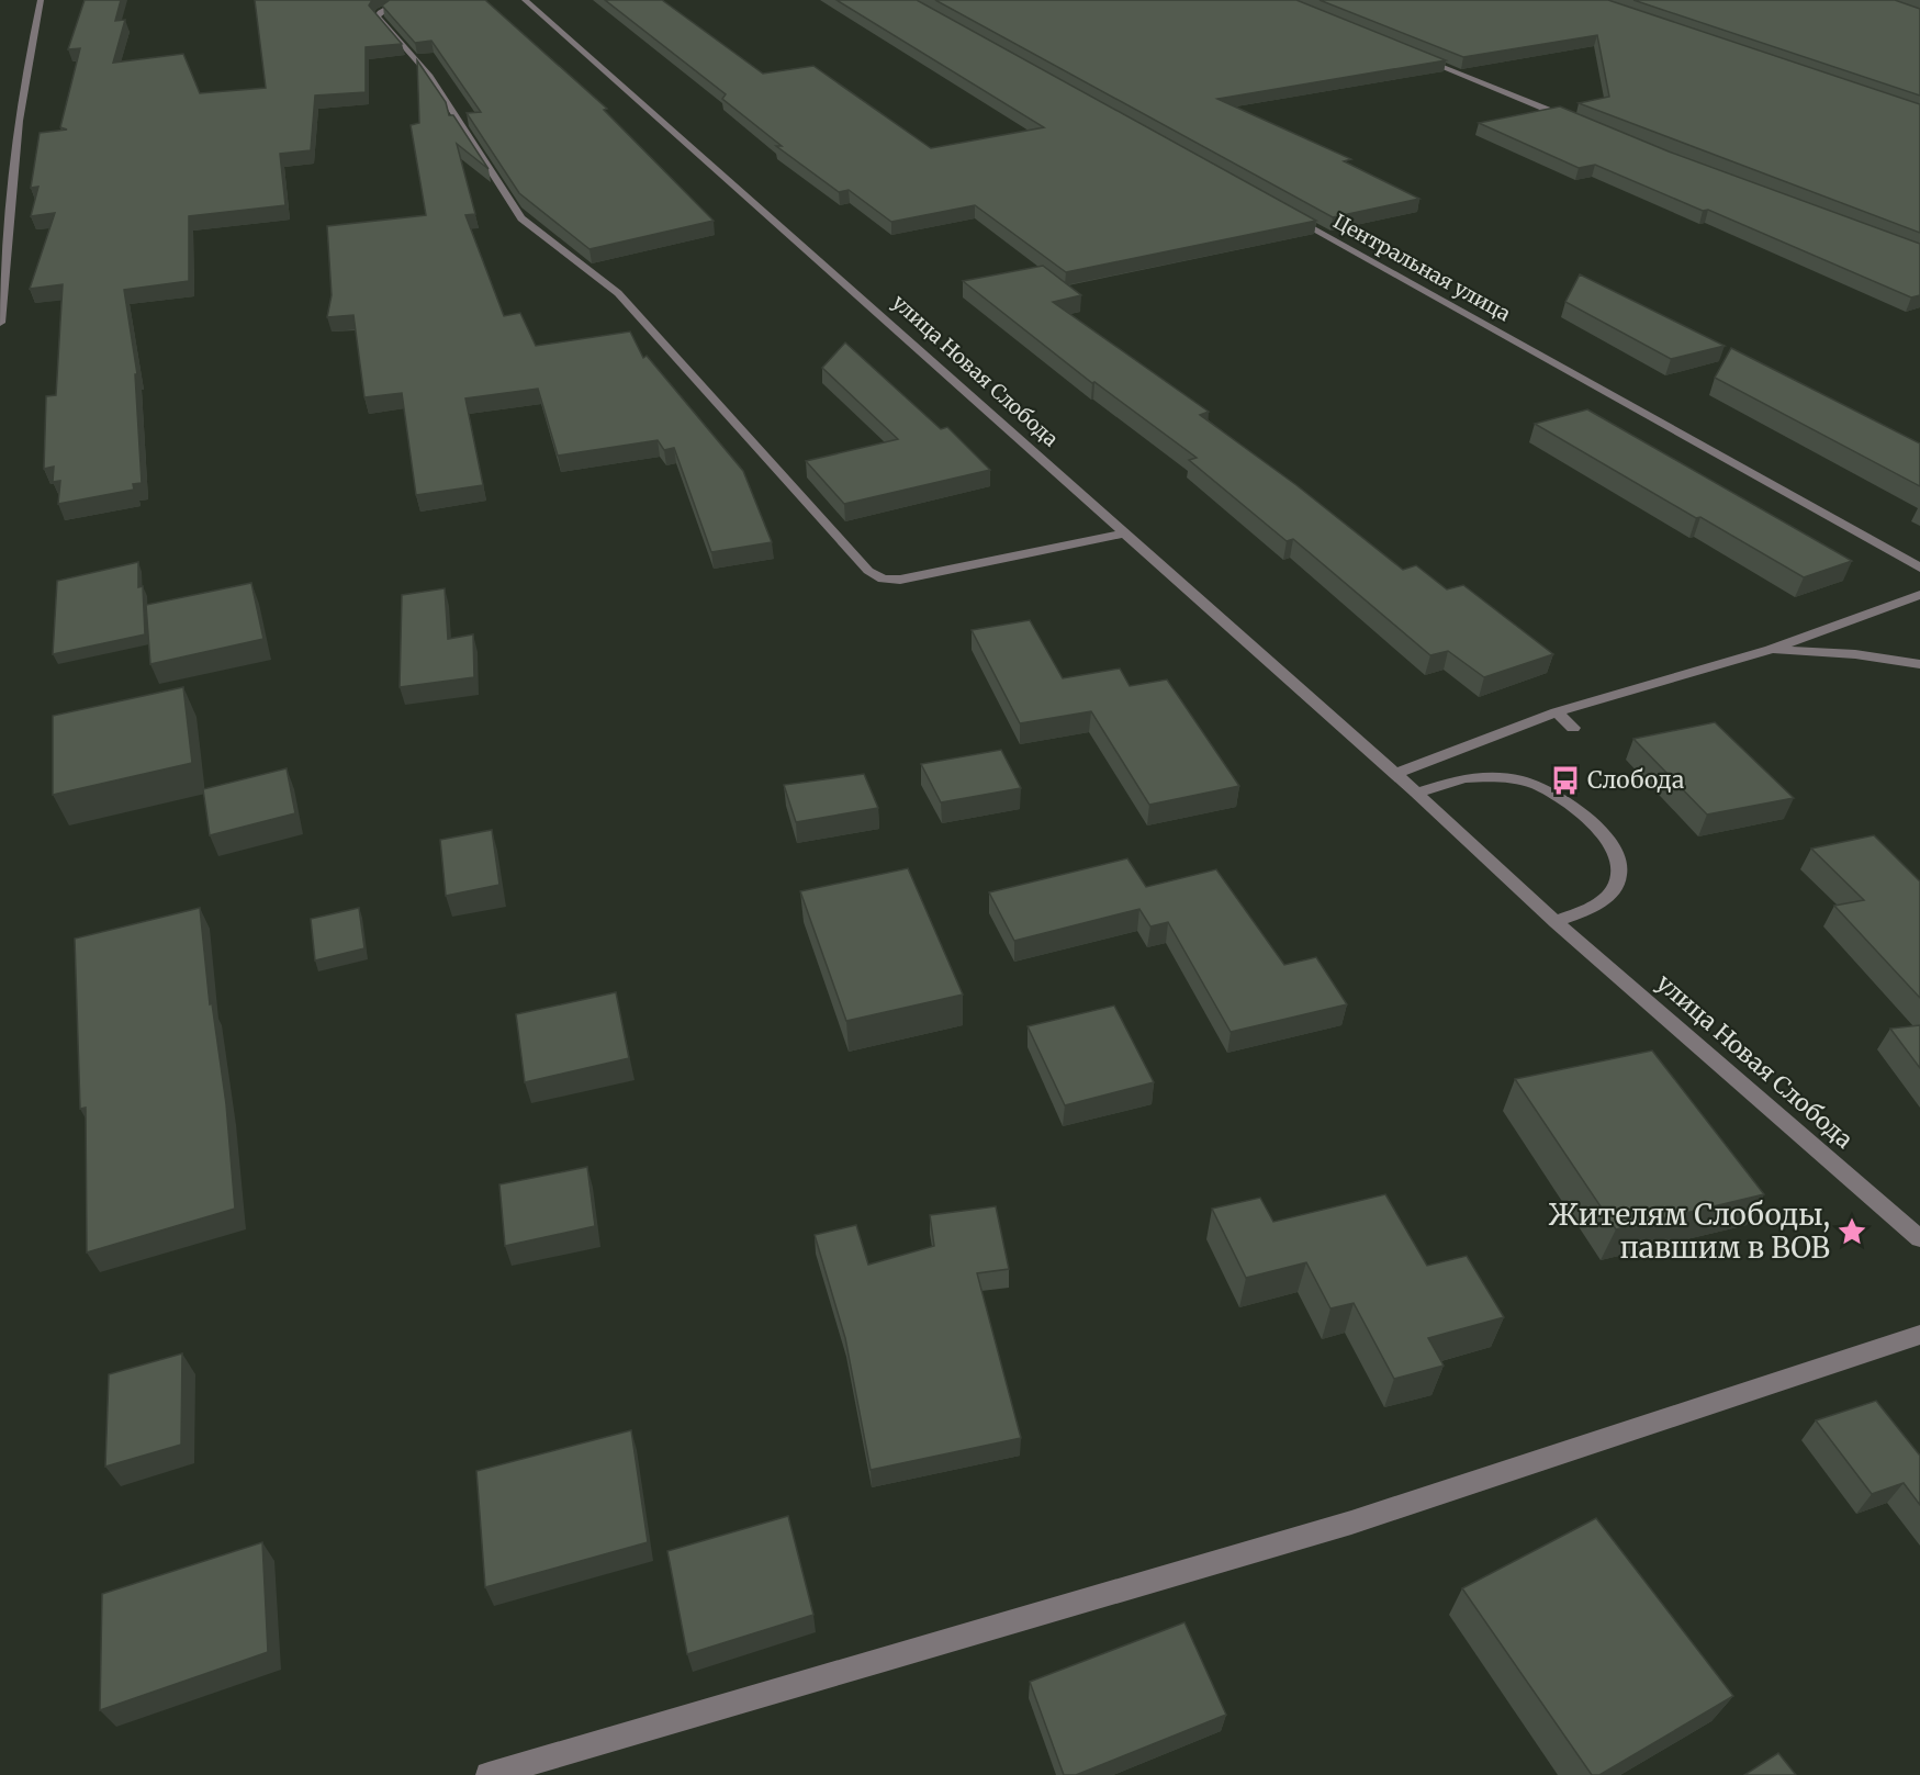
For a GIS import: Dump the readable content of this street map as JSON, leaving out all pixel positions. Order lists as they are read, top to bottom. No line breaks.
{"streets":{"street":["Центральная улица","улица Новая Слобода"]},"places":{"bus stop":["Слобода"],"place":["Жителям Слободы, павшим в ВОВ"]}}
